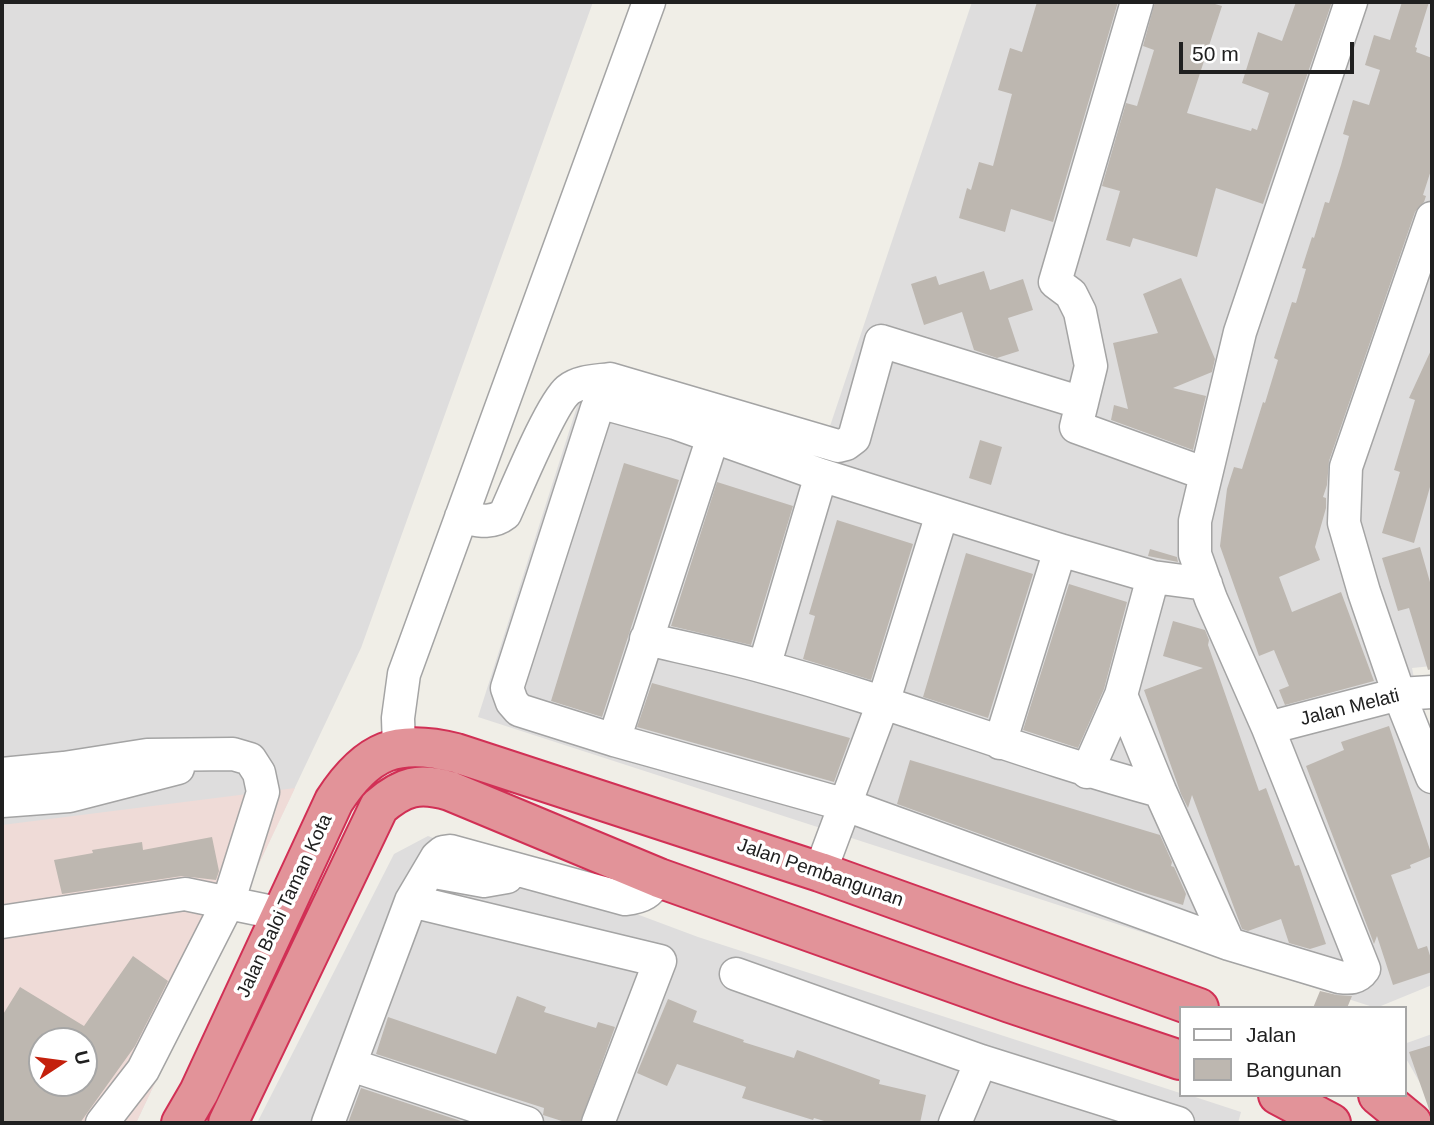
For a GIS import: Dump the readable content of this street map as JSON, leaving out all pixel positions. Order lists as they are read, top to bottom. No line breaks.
{"streets":{"highway":["Jalan Pembangunan","Jalan Baloi Taman Kota"],"street":["Jalan Melati"]},"crossings":[["Jalan Pembangunan","Jalan Baloi Taman Kota"]],"legend":["Jalan","Bangunan"],"scale_bar":"50 m","north":"right"}
